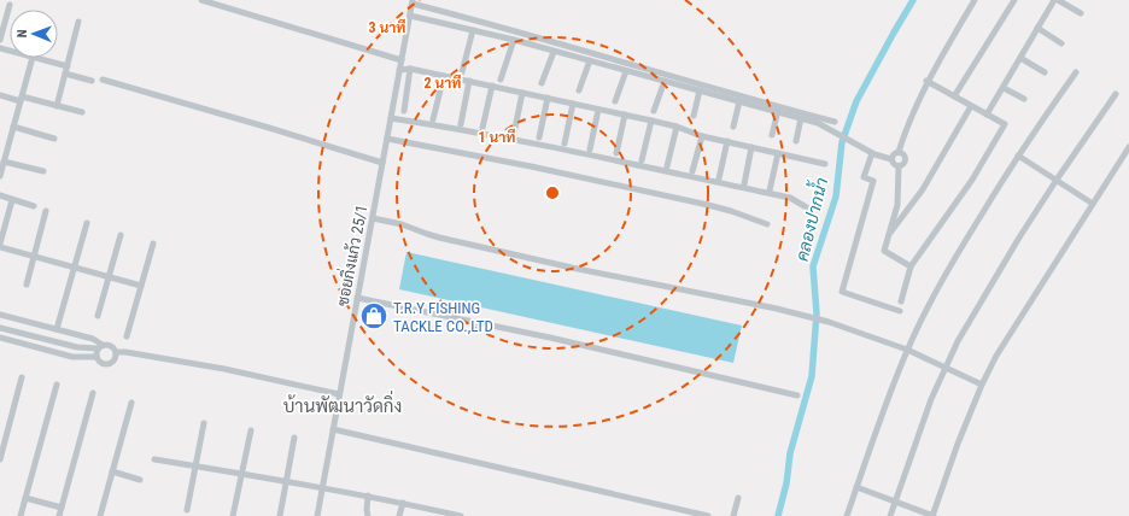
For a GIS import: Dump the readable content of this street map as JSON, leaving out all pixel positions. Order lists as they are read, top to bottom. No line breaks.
{"streets":{"street":["ซอยกิ่งแก้ว 25/1"]},"districts":["บ้านพัฒนาวัดกิ่ง"],"water":["คลองปากน้ำ"],"places":{"shop":["T.R.Y FISHING TACKLE CO.,LTD"]},"north":"left","rings":["3 นาที","2 นาที","1 นาที"]}
